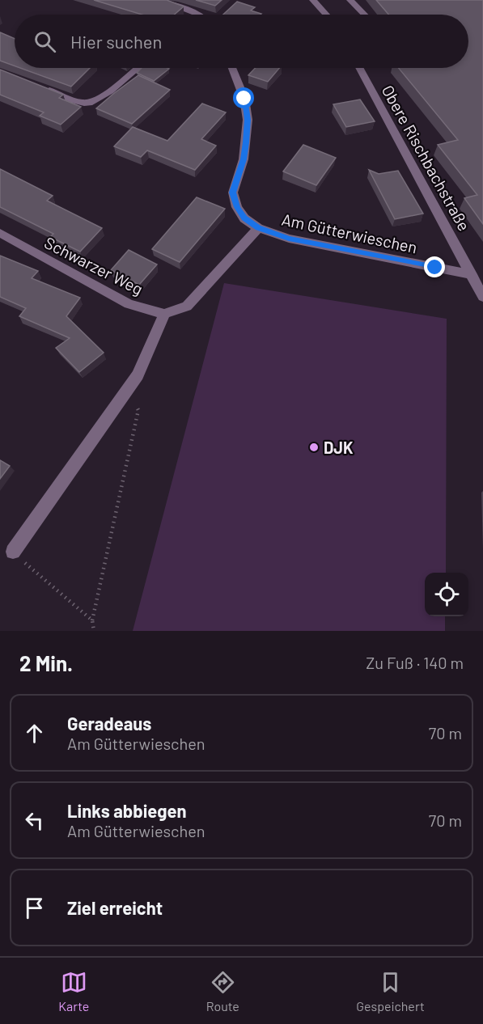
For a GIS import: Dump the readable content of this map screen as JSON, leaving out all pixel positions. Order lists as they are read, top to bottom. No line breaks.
{"streets":{"street":["Obere Rischbachstraße","Am Gütterwieschen","Schwarzer Weg"]},"crossings":[["Obere Rischbachstraße","Am Gütterwieschen"]],"places":["DJK"],"page":{"search":"Hier suchen","heading":["2 Min.","Zu Fuß · 140 m"],"list":[["Geradeaus","Am Gütterwieschen","70 m"],["Links abbiegen","Am Gütterwieschen","70 m"],"Ziel erreicht"],"nav":["Karte","Route","Gespeichert"]}}
